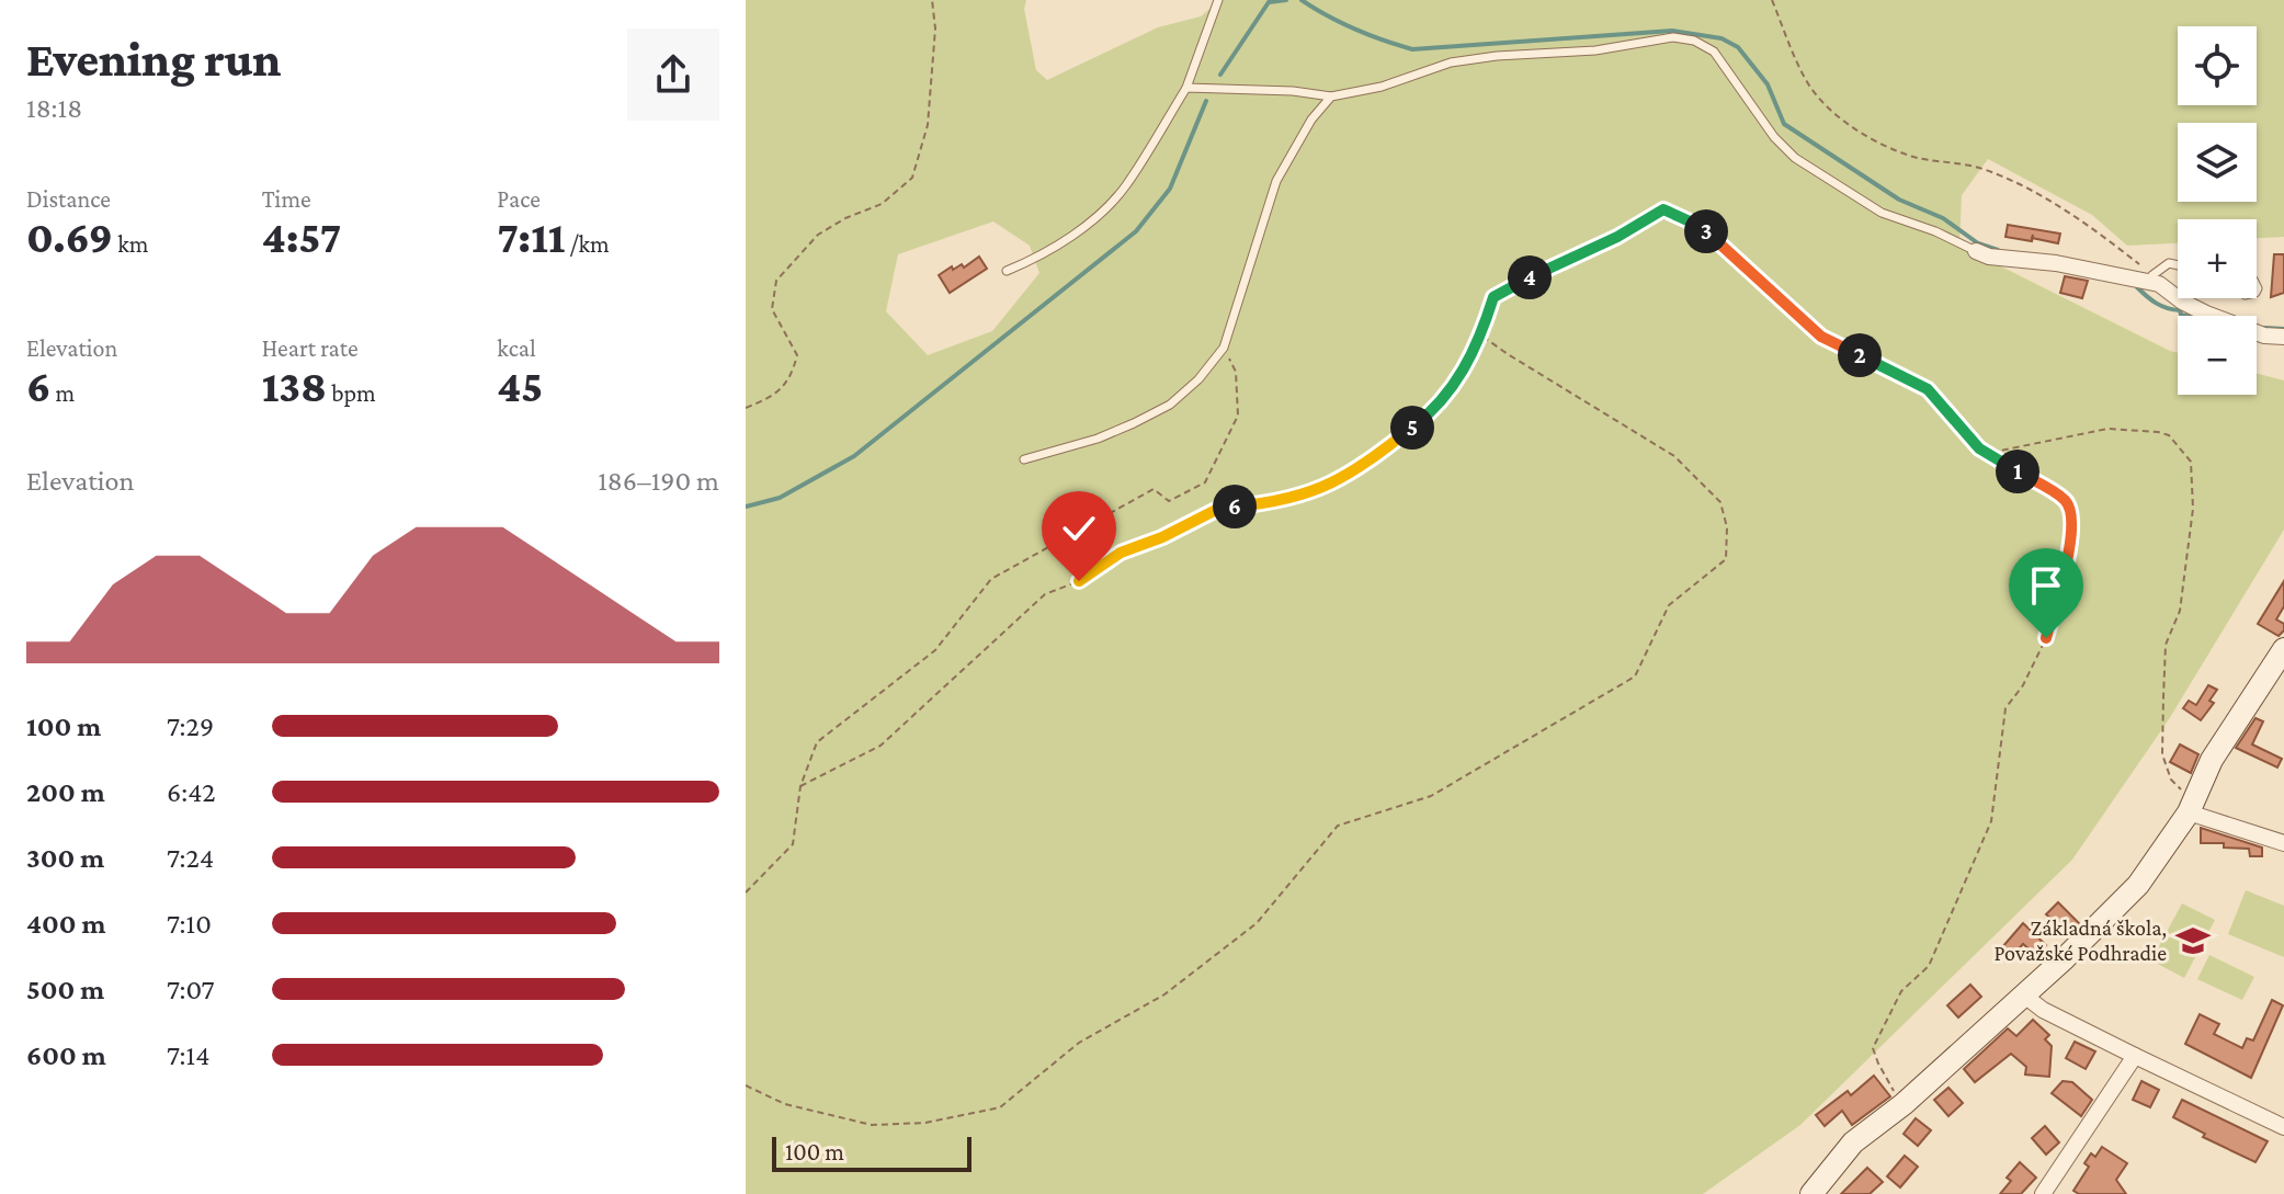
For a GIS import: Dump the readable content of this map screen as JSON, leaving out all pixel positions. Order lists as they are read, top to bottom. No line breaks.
{"places":{"school or university":["Základná škola, Považské Podhradie"]},"scale_bar":"100 m","page":{"heading":["Evening run","18:18"],"map_buttons":["+","−"],"stats":[["Distance","0.69 km"],["Time","4:57"],["Pace","7:11 /km"],["Elevation","6 m"],["Heart rate","138 bpm"],["kcal","45"]],"pins":["3","4","2","5","1","6"],"chart":["Elevation","186–190 m"],"list":[{"name":"100 m","note":"7:29"},{"name":"200 m","note":"6:42"},{"name":"300 m","note":"7:24"},{"name":"400 m","note":"7:10"},{"name":"500 m","note":"7:07"},{"name":"600 m","note":"7:14"}],"scale":"100 m"}}
